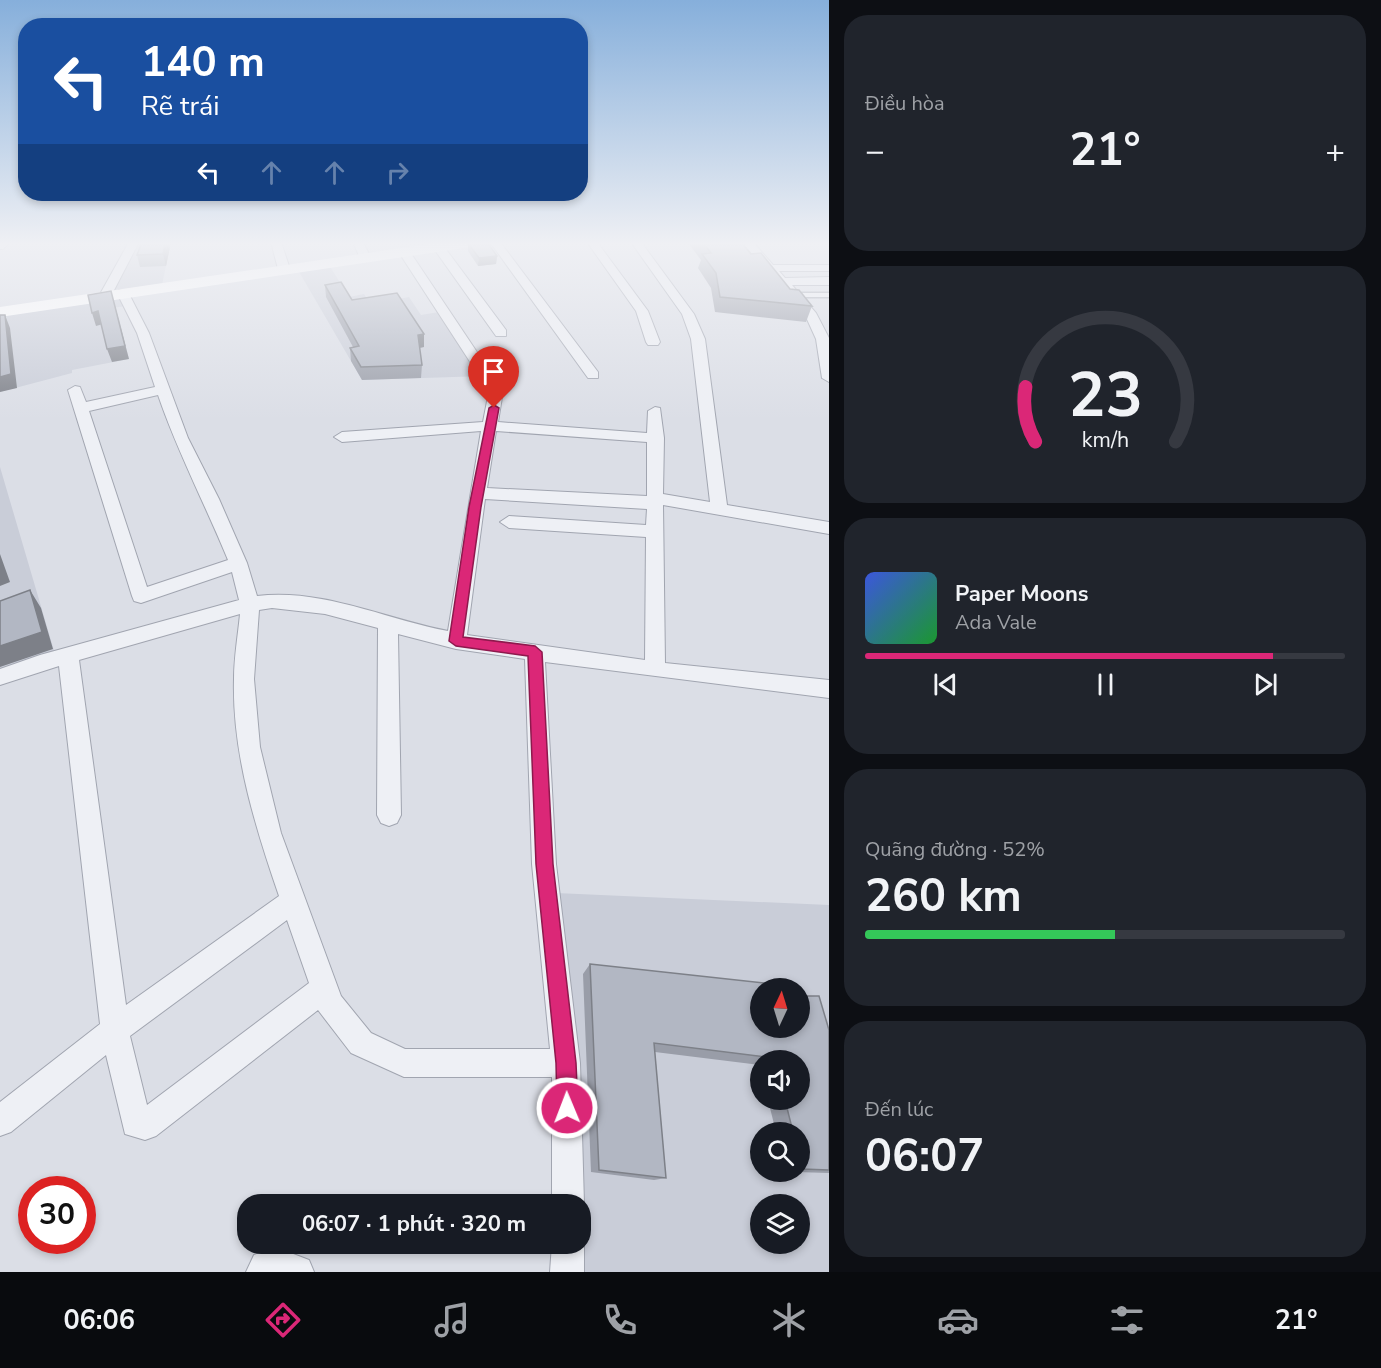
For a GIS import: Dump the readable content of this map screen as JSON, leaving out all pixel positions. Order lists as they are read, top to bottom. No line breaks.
{"north":"top","page":{"tile":["Điều hòa",["Quãng đường · 52%","260 km"],["Đến lúc","06:07"]],"turn":["140 m","Rẽ trái"],"heat":["−","21°","+"],"song":["Paper Moons","Ada Vale"],"limit":"30","trip":"06:07 · 1 phút · 320 m","tabs":["06:06","21°"],"gauge":["23","km/h"]}}
